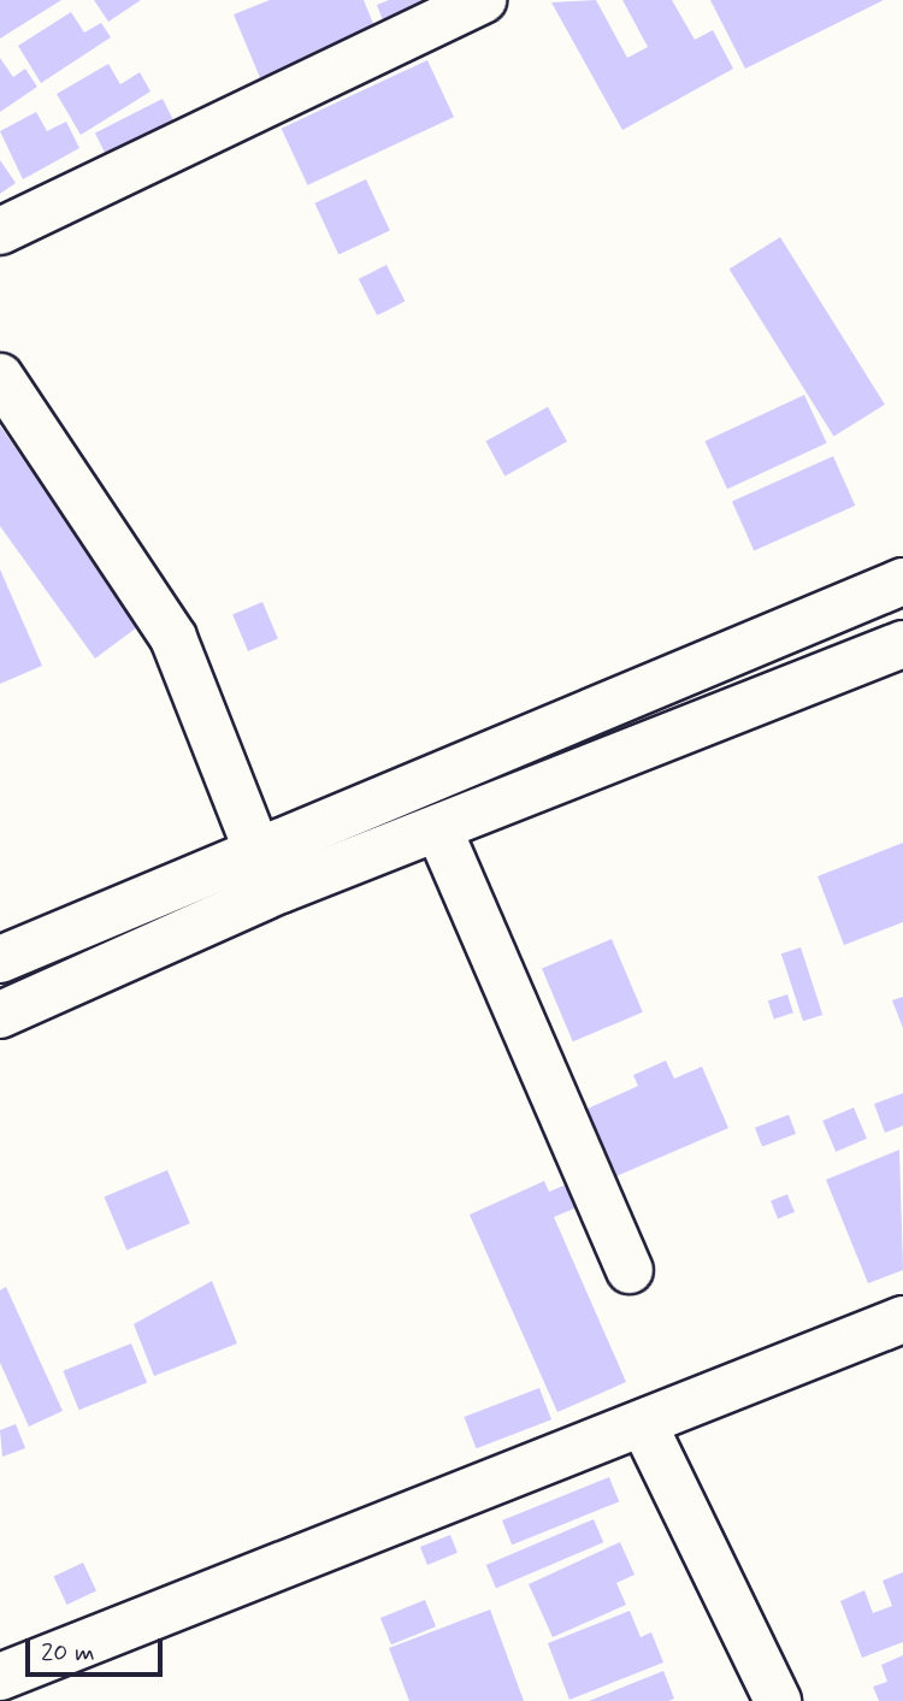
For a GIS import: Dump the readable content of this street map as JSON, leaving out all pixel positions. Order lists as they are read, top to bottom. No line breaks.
{"scale_bar":"20 m"}
